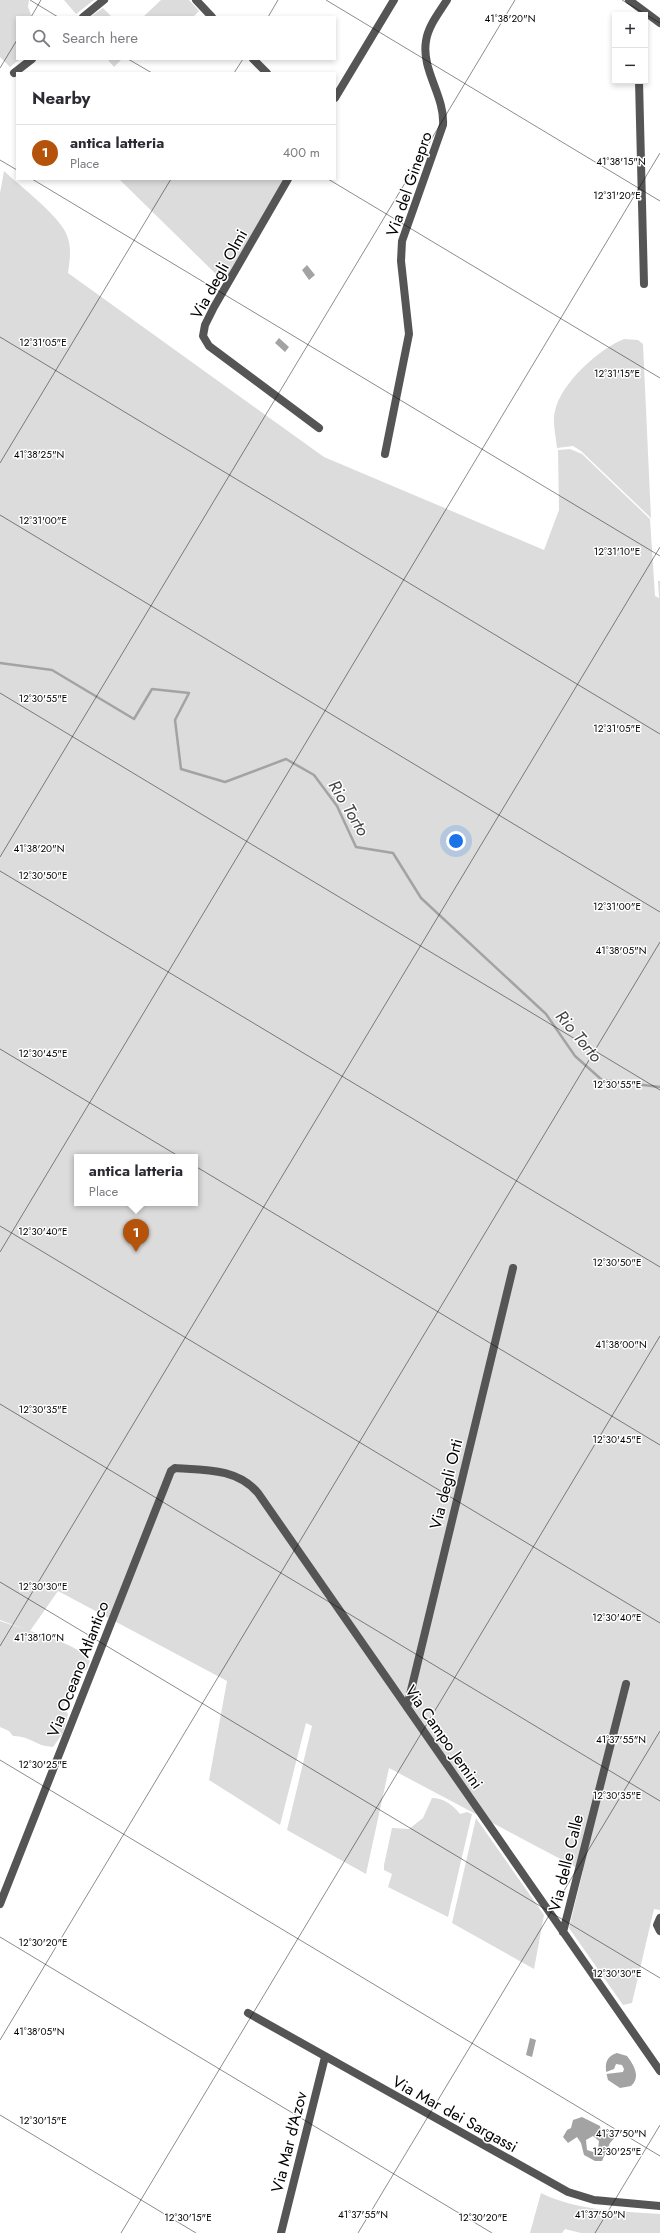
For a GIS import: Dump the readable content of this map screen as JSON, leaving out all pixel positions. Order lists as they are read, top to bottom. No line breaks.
{"streets":{"street":["Via del Ginepro","Via degli Olmi","Via degli Orti","Via Oceano Atlantico","Via Campo Jemini","Via delle Calle","Via Mar dei Sargassi","Via Mar d'Azov"]},"crossings":[["Via degli Orti","Via Campo Jemini"],["Via Oceano Atlantico","Via Campo Jemini"],["Via Campo Jemini","Via delle Calle"],["Via Mar dei Sargassi","Via Mar d'Azov"]],"water":["Rio Torto"],"page":{"map_buttons":["+","−"],"search":"Search here","heading":"Nearby","list":[{"mark":"1","name":"antica latteria","note":"Place","value":"400 m"}],"popup":["antica latteria","Place"],"pins":"1"},"coordinates":["41°38'20\"N","41°38'15\"N","12°31'20\"E","12°31'05\"E","12°31'15\"E","41°38'25\"N","12°31'00\"E","12°31'10\"E","12°30'55\"E","12°30'50\"E","41°38'05\"N","12°30'45\"E","12°30'40\"E","41°38'00\"N","12°30'35\"E","12°30'30\"E","41°38'10\"N","41°37'55\"N","12°30'25\"E","12°30'20\"E","12°30'15\"E","41°37'50\"N"]}
